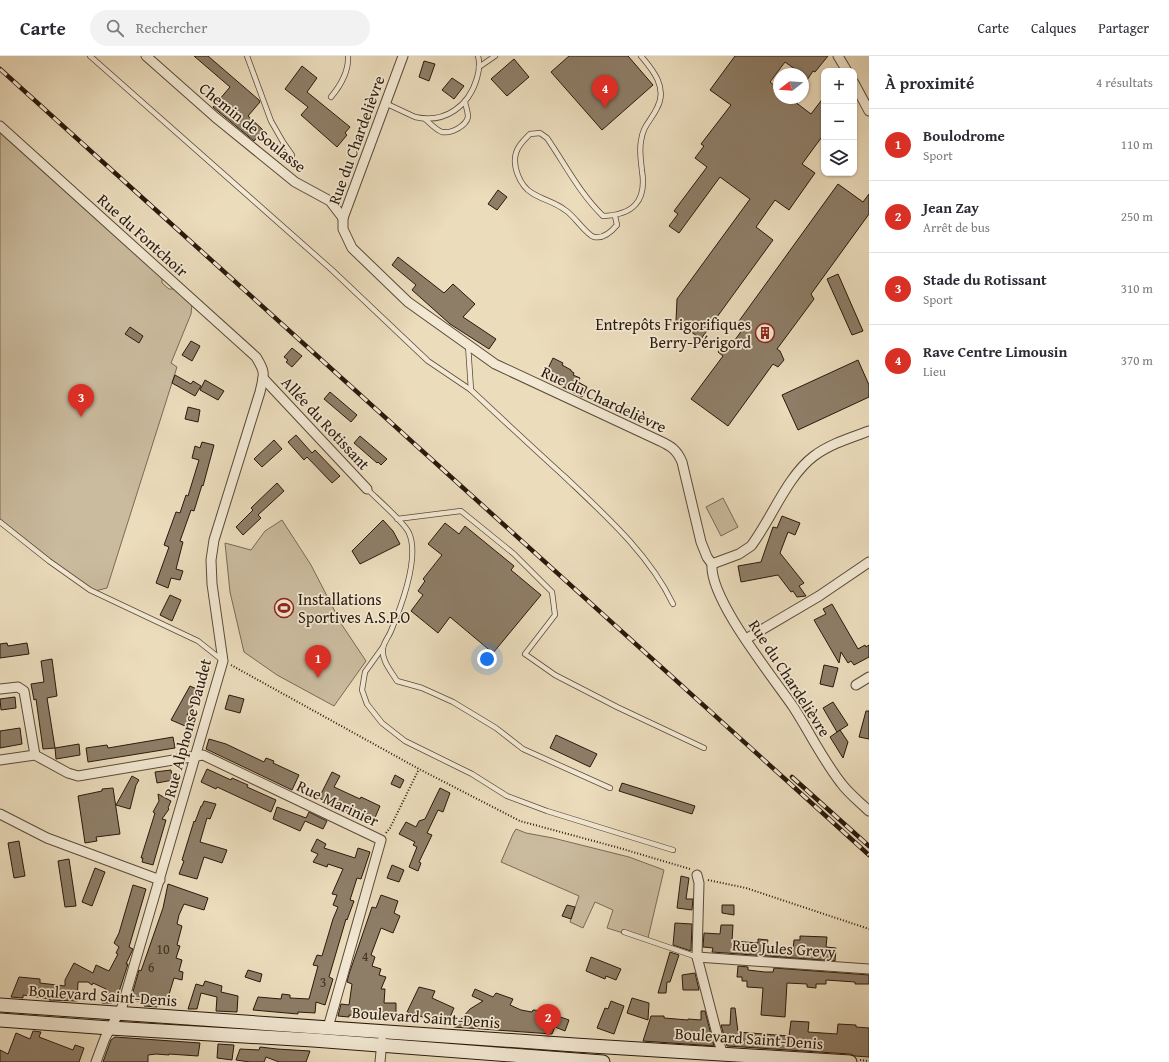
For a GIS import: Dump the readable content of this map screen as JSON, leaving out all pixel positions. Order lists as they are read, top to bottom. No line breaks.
{"streets":{"main road":["Boulevard Saint-Denis"],"street":["Chemin de Soulasse","Rue du Chardelièvre","Rue du Fontchoir","Allée du Rotissant","Rue Alphonse Daudet","Rue Marinier","Rue Jules Grevy"]},"crossings":[["Chemin de Soulasse","Rue du Chardelièvre"],["Rue du Fontchoir","Rue Alphonse Daudet"],["Allée du Rotissant","Rue Alphonse Daudet"],["Rue Alphonse Daudet","Rue Marinier"],["Rue Alphonse Daudet","Boulevard Saint-Denis"]],"places":{"building":["Entrepôts Frigorifiques Berry-Périgord"],"sports":["Installations Sportives A.S.P.O"]},"house_numbers":["10","4","6","3"],"north":"left","page":{"header":"Carte","search":"Rechercher","nav":["Carte","Calques","Partager"],"heading":["À proximité","4 résultats"],"map_buttons":["+","−"],"pins":["4","3","1","2"],"list":[{"mark":"1","name":"Boulodrome","note":"Sport","value":"110 m"},{"mark":"2","name":"Jean Zay","note":"Arrêt de bus","value":"250 m"},{"mark":"3","name":"Stade du Rotissant","note":"Sport","value":"310 m"},{"mark":"4","name":"Rave Centre Limousin","note":"Lieu","value":"370 m"}]}}
